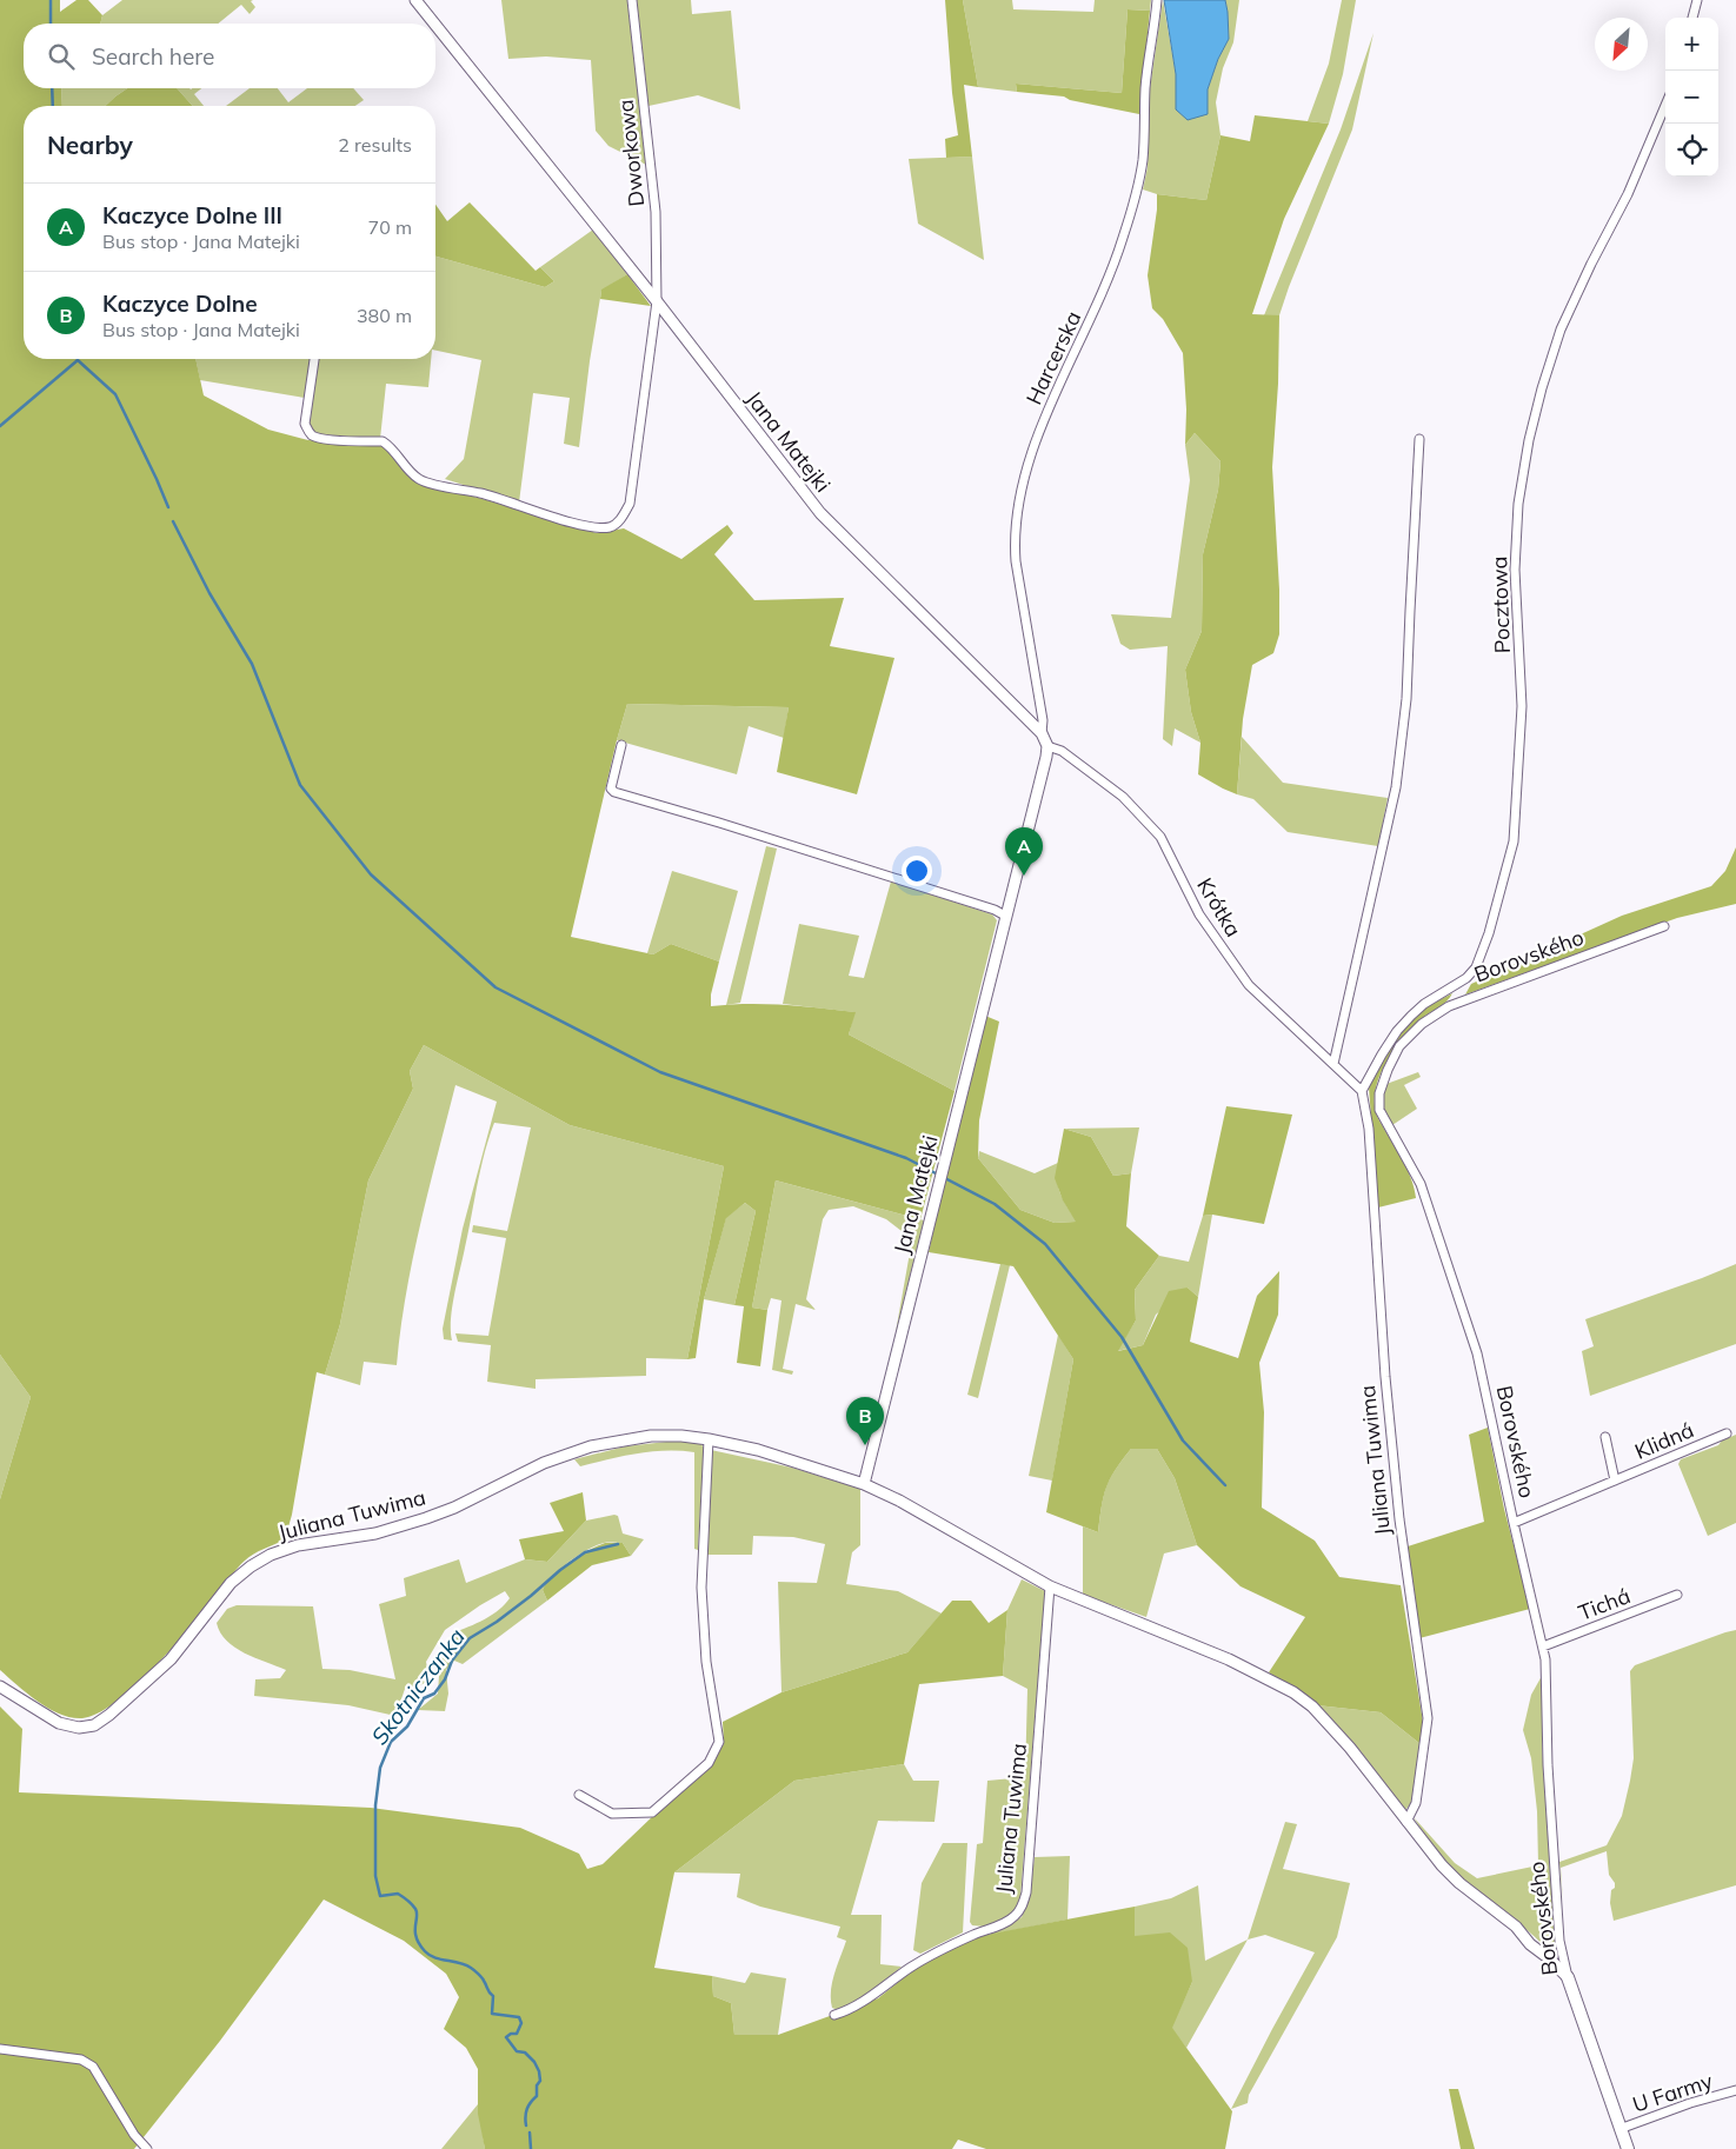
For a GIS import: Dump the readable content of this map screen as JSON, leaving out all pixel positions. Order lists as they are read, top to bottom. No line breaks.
{"streets":{"main road":["Borovského"],"street":["Dworkowa","Harcerska","Jana Matejki","Pocztowa","Krótka","Klidná","Juliana Tuwima","Tichá","U Farmy"]},"crossings":[["Dworkowa","Jana Matejki"],["Harcerska","Jana Matejki"],["Jana Matejki","Krótka"],["Jana Matejki","Juliana Tuwima"],["Pocztowa","Krótka"],["Pocztowa","Juliana Tuwima"],["Krótka","Juliana Tuwima"],["Borovského","Klidná"],["Borovského","Juliana Tuwima"],["Borovského","Tichá"],["Borovského","U Farmy"]],"water":["Skotniczanka"],"north":"bottom left","page":{"map_buttons":["+","−"],"search":"Search here","heading":["Nearby","2 results"],"list":[{"mark":"A","name":"Kaczyce Dolne III","note":"Bus stop · Jana Matejki","value":"70 m"},{"mark":"B","name":"Kaczyce Dolne","note":"Bus stop · Jana Matejki","value":"380 m"}],"pins":["A","B"]}}
